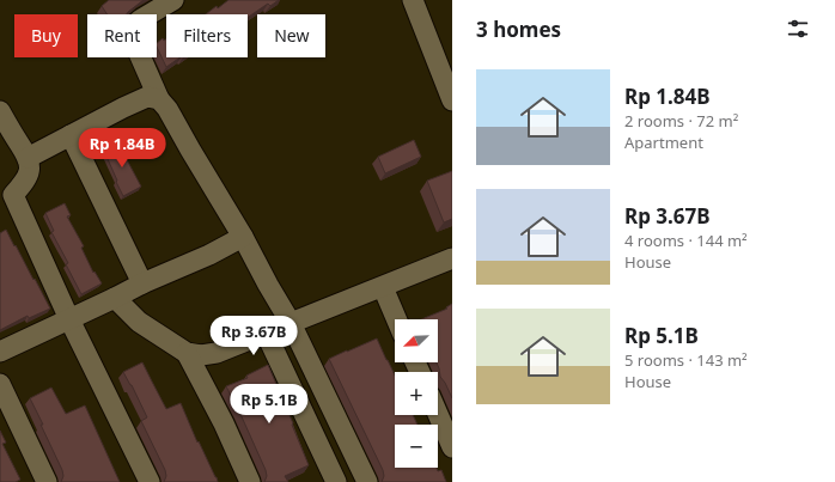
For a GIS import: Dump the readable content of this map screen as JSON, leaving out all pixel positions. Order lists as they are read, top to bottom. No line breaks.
{"north":"bottom left","page":{"heading":"3 homes","chip":["Buy","Rent","Filters","New"],"list":[{"name":"Rp 1.84B","note":"2 rooms · 72 m² · Apartment"},{"name":"Rp 3.67B","note":"4 rooms · 144 m² · House"},{"name":"Rp 5.1B","note":"5 rooms · 143 m² · House"}],"price":["Rp 1.84B","Rp 3.67B","Rp 5.1B"],"map_buttons":["+","−"]}}
